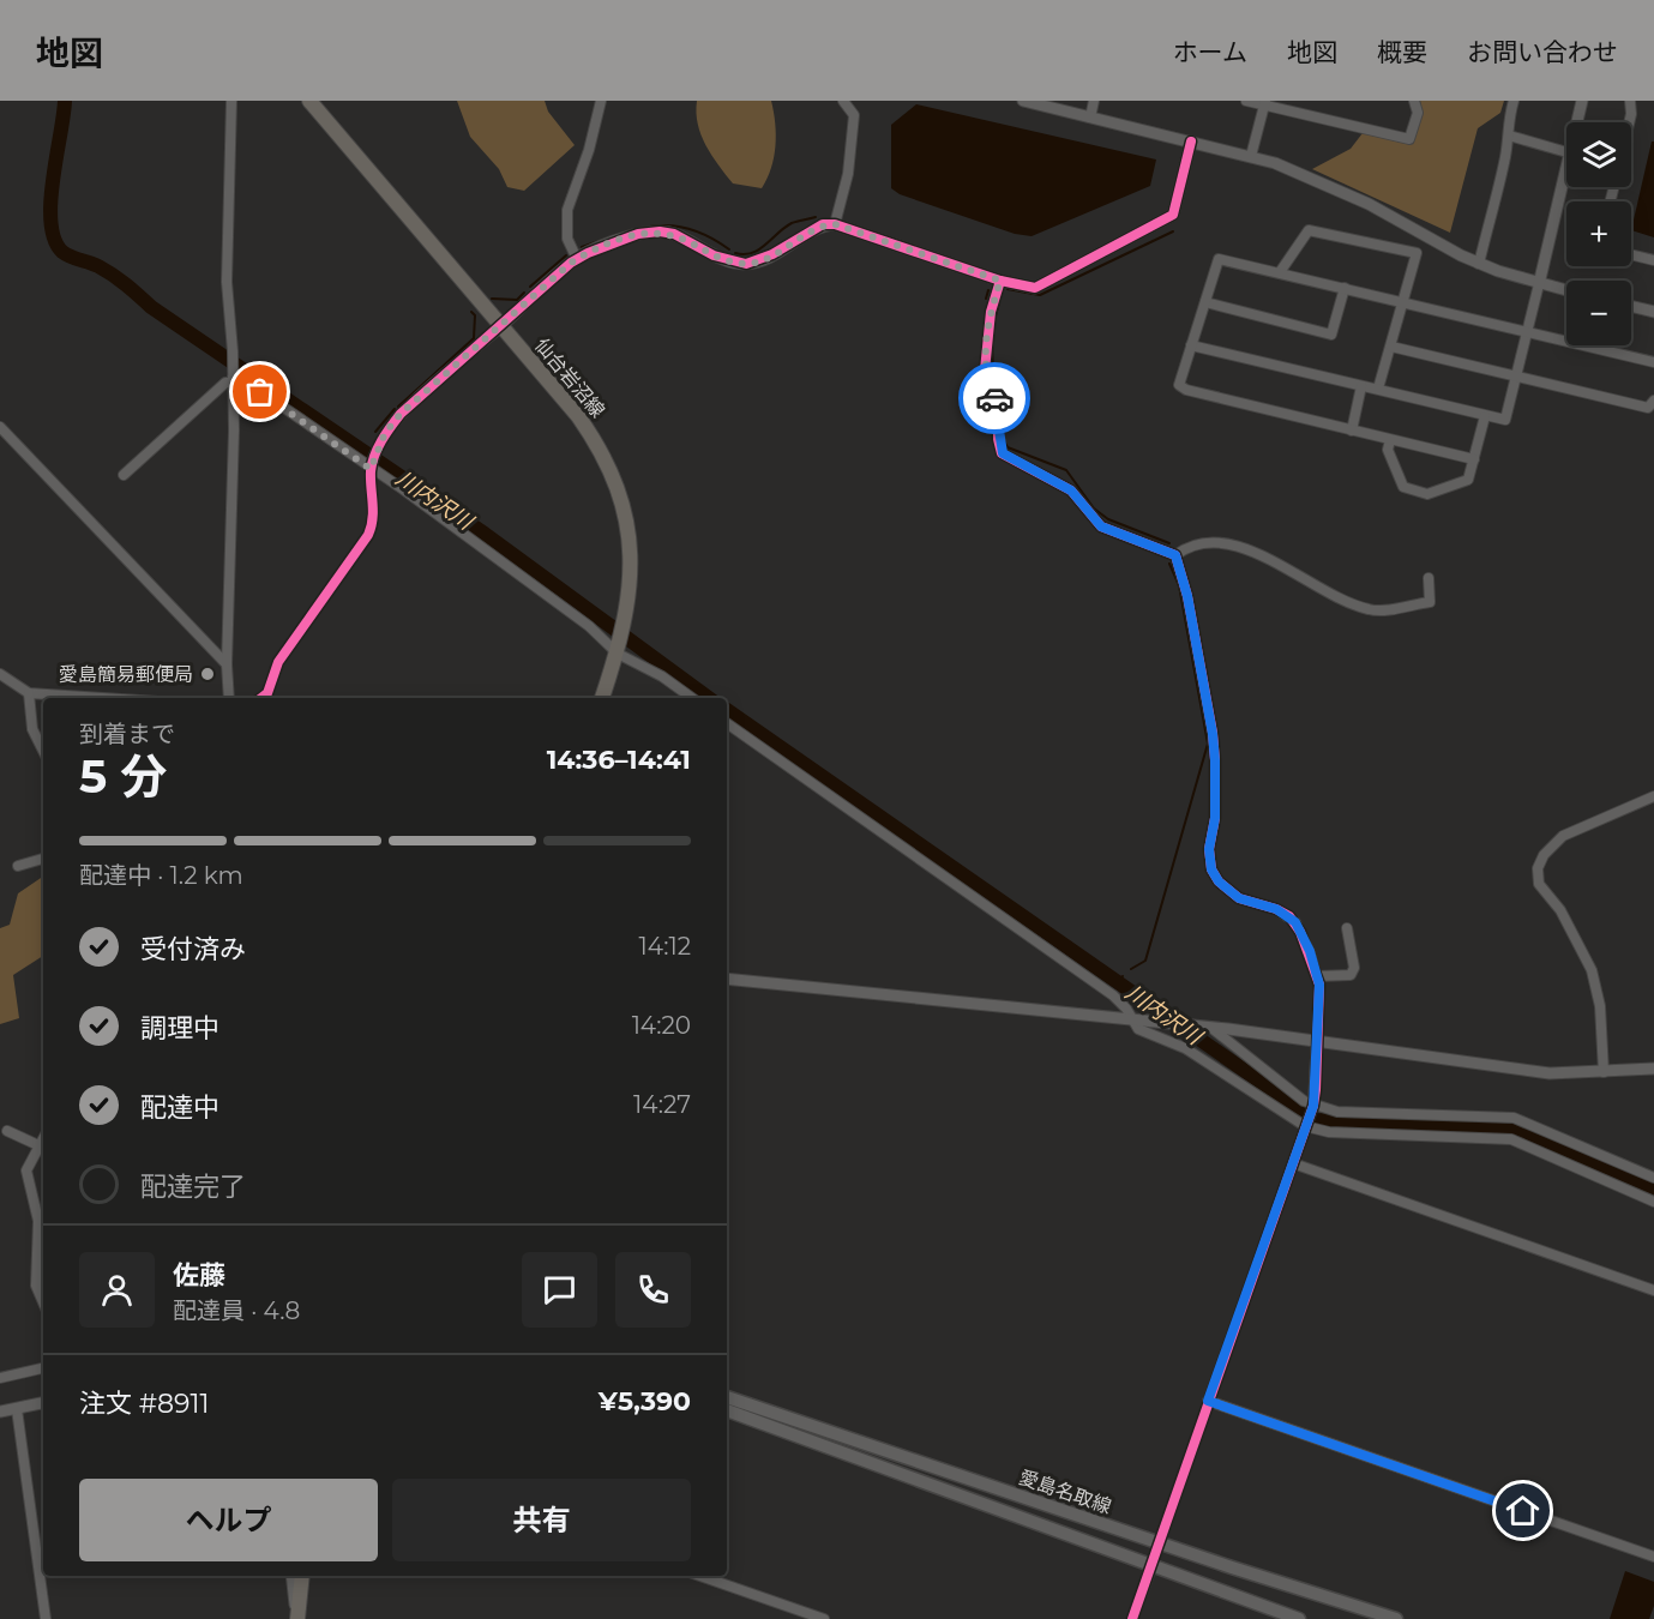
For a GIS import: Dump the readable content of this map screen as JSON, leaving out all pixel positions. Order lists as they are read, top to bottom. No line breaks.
{"streets":{"main road":["仙台岩沼線","愛島名取線"]},"water":["川内沢川"],"places":["愛島簡易郵便局"],"page":{"header":"地図","nav":["ホーム","地図","概要","お問い合わせ"],"map_buttons":["+","−"],"heading":["5 分","到着まで","14:36–14:41"],"panel":["佐藤","配達員 · 4.8","注文 #8911","¥5,390"],"bar":"配達中 · 1.2 km","list":[["受付済み","14:12"],["調理中","14:20"],["配達中","14:27"],"配達完了"],"buttons":["ヘルプ","共有"]}}
